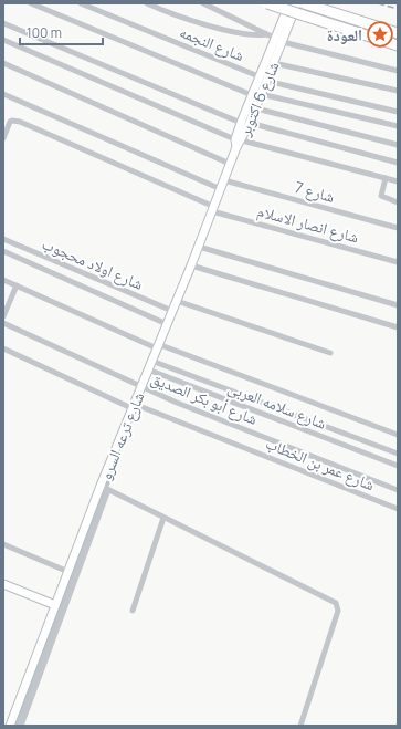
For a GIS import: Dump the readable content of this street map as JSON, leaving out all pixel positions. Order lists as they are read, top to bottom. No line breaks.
{"streets":{"street":["شارع النجمه","شارع 6 اكتوبر","شارع 7","شارع انصار الاسلام","شارع اولاد محجوب","شارع أبو بكر الصديق","شارع سلامه العربى","شارع ترعه السرو","شارع عمر بن الخطاب"]},"crossings":[["شارع النجمه","شارع 6 اكتوبر"],["شارع 6 اكتوبر","شارع ترعه السرو"],["شارع 7","شارع ترعه السرو"],["شارع انصار الاسلام","شارع ترعه السرو"],["شارع اولاد محجوب","شارع ترعه السرو"],["شارع أبو بكر الصديق","شارع ترعه السرو"],["شارع سلامه العربى","شارع ترعه السرو"],["شارع ترعه السرو","شارع عمر بن الخطاب"]],"places":{"place":["العودة"]},"scale_bar":"100 m"}
